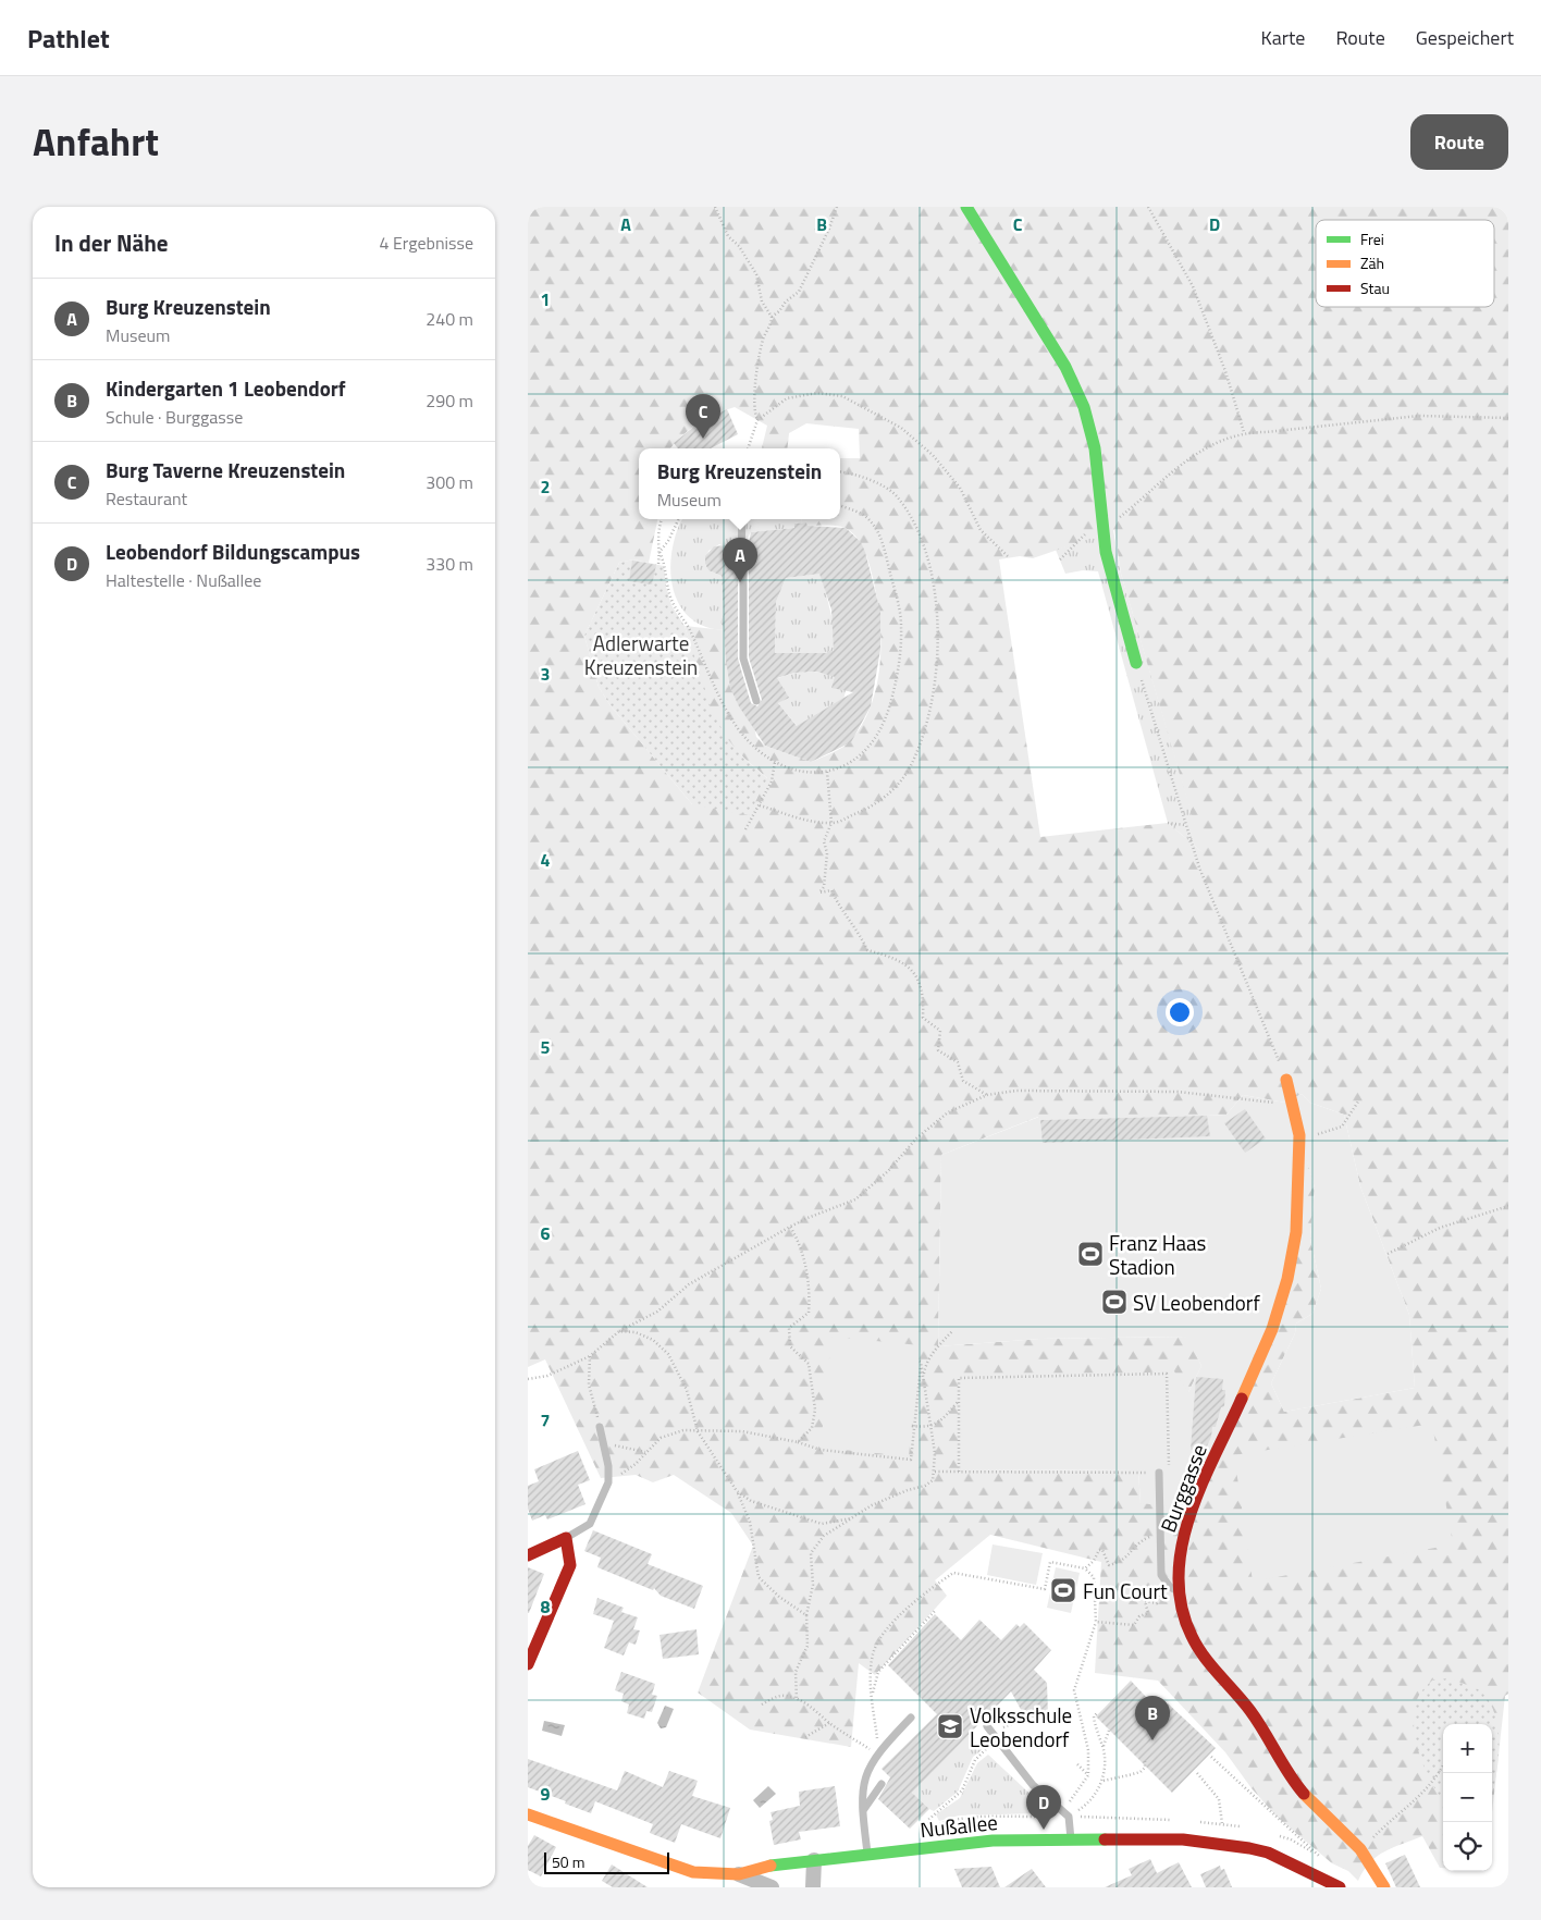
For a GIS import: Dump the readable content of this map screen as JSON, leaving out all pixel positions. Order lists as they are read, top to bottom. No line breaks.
{"streets":{"street":["Burggasse","Nußallee"]},"parks":["Adlerwarte Kreuzenstein"],"places":{"sports":["Franz Haas Stadion","SV Leobendorf","Fun Court"],"school or university":["Volksschule Leobendorf"]},"legend":["Frei","Zäh","Stau"],"scale_bar":"50 m","page":{"header":"Pathlet","nav":["Karte","Route","Gespeichert"],"title":"Anfahrt","buttons":"Route","heading":["In der Nähe","4 Ergebnisse"],"list":[{"mark":"A","name":"Burg Kreuzenstein","note":"Museum","value":"240 m"},{"mark":"B","name":"Kindergarten 1 Leobendorf","note":"Schule · Burggasse","value":"290 m"},{"mark":"C","name":"Burg Taverne Kreuzenstein","note":"Restaurant","value":"300 m"},{"mark":"D","name":"Leobendorf Bildungscampus","note":"Haltestelle · Nußallee","value":"330 m"}],"pins":["C","A","B","D"],"popup":["Burg Kreuzenstein","Museum"],"map_buttons":["+","−"],"scale":"50 m"},"grid":{"columns":["A","B","C","D"],"rows":["1","2","3","4","5","6","7","8","9"]}}
